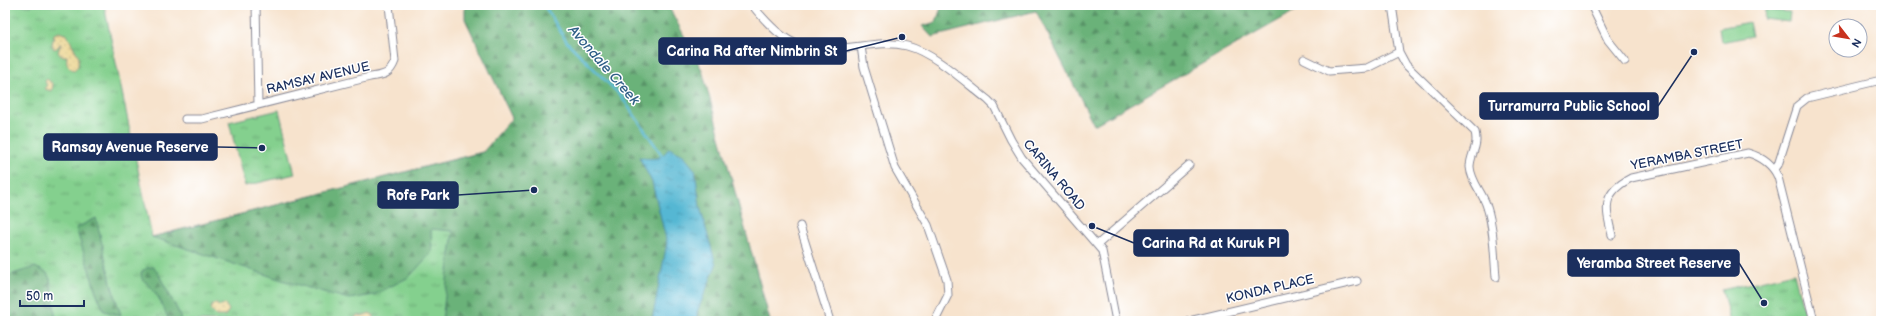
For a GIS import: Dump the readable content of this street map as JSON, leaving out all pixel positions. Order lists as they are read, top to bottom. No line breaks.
{"streets":{"street":["RAMSAY AVENUE","YERAMBA STREET","CARINA ROAD","KONDA PLACE"]},"water":["Avondale Creek"],"places":["Carina Rd after Nimbrin St","Turramurra Public School","Ramsay Avenue Reserve","Rofe Park","Carina Rd at Kuruk Pl","Yeramba Street Reserve"],"scale_bar":"50 m","north":"bottom right"}
